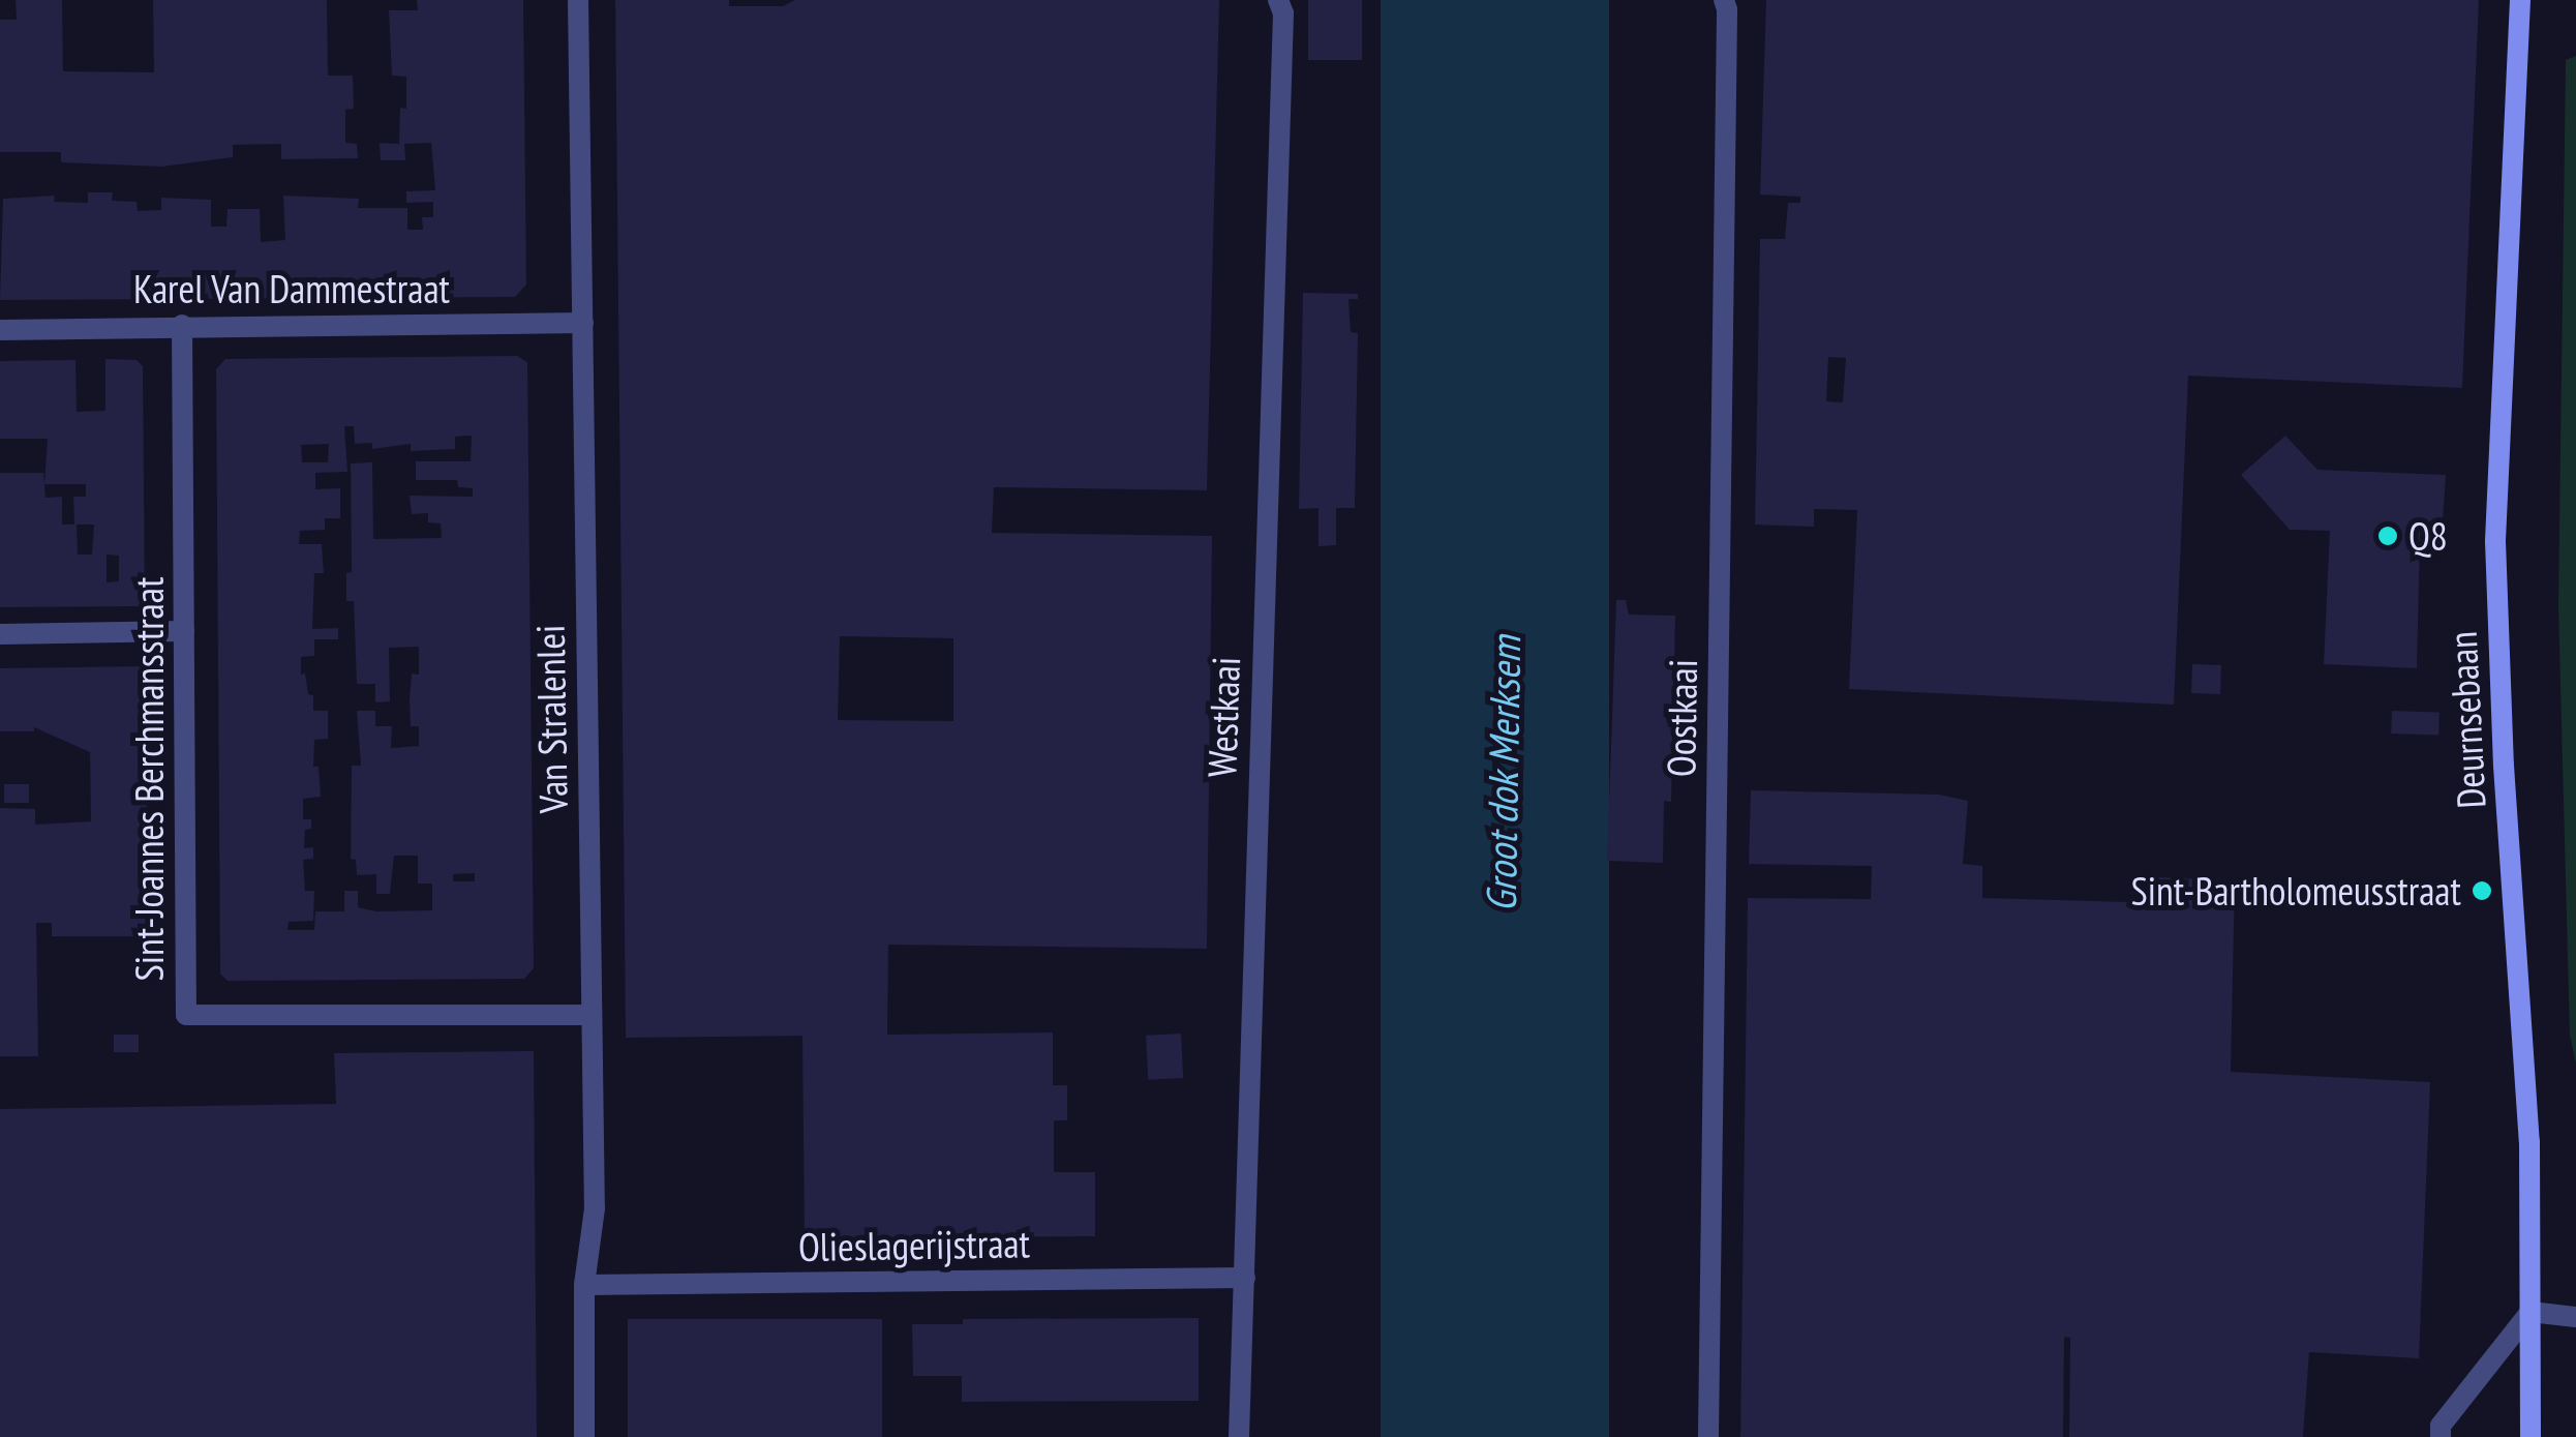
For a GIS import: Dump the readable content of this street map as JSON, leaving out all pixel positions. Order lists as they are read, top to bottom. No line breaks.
{"streets":{"main road":["Deurnsebaan"],"street":["Karel Van Dammestraat","Westkaai","Oostkaai","Van Stralenlei","Sint-Joannes Berchmansstraat","Olieslagerijstraat"]},"crossings":[["Karel Van Dammestraat","Van Stralenlei"],["Karel Van Dammestraat","Sint-Joannes Berchmansstraat"],["Westkaai","Olieslagerijstraat"],["Van Stralenlei","Sint-Joannes Berchmansstraat"],["Van Stralenlei","Olieslagerijstraat"]],"water":["Groot dok Merksem"],"places":["Q8","Sint-Bartholomeusstraat"]}
